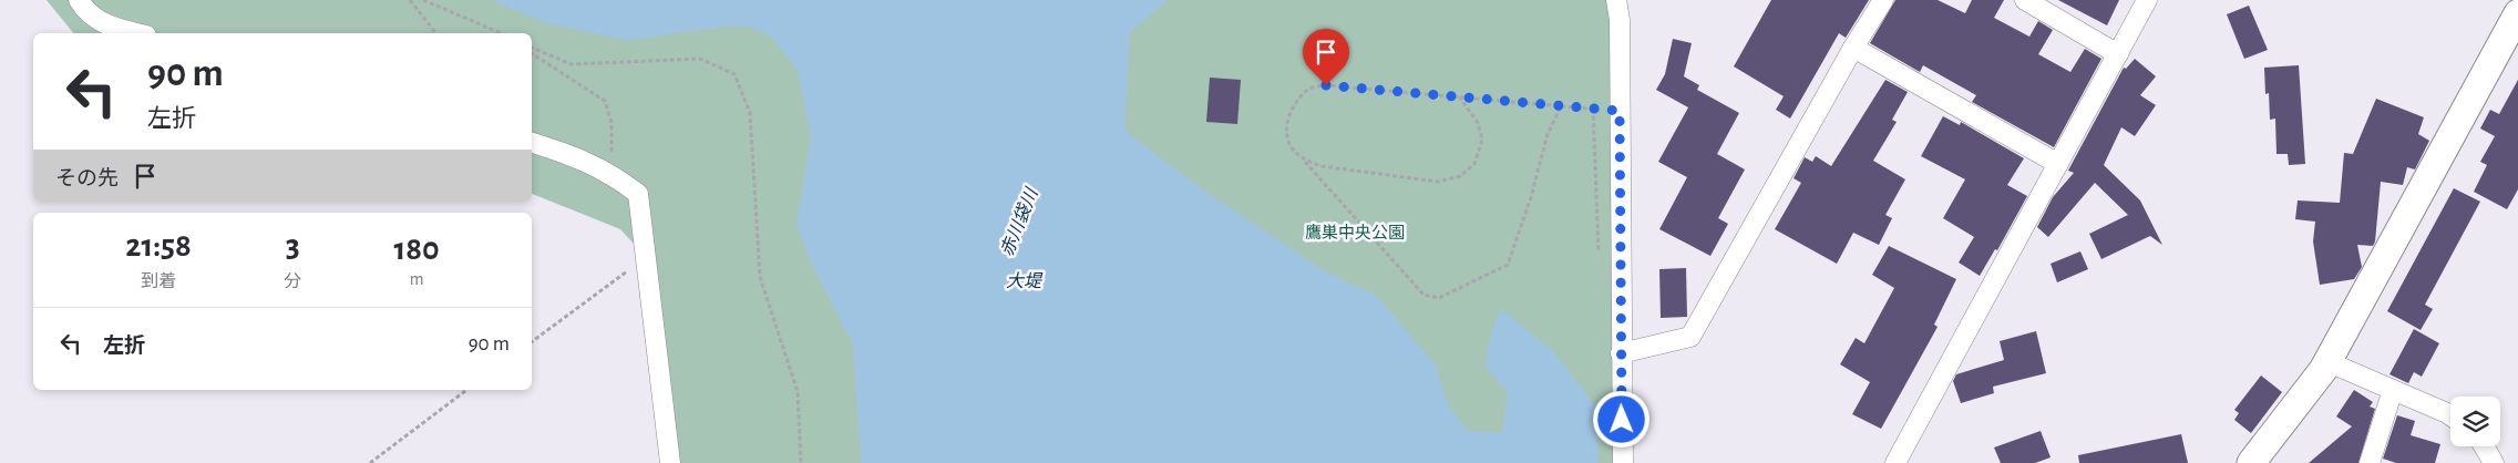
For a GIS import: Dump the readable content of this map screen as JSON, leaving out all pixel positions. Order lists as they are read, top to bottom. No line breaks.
{"water":["赤川袋川","大堤"],"parks":["鷹巣中央公園"],"page":{"turn":["90 m","左折"],"then":"その先","eta":["21:58","到着","3","分","180","m"],"list":[{"name":"左折","value":"90 m"}]}}
